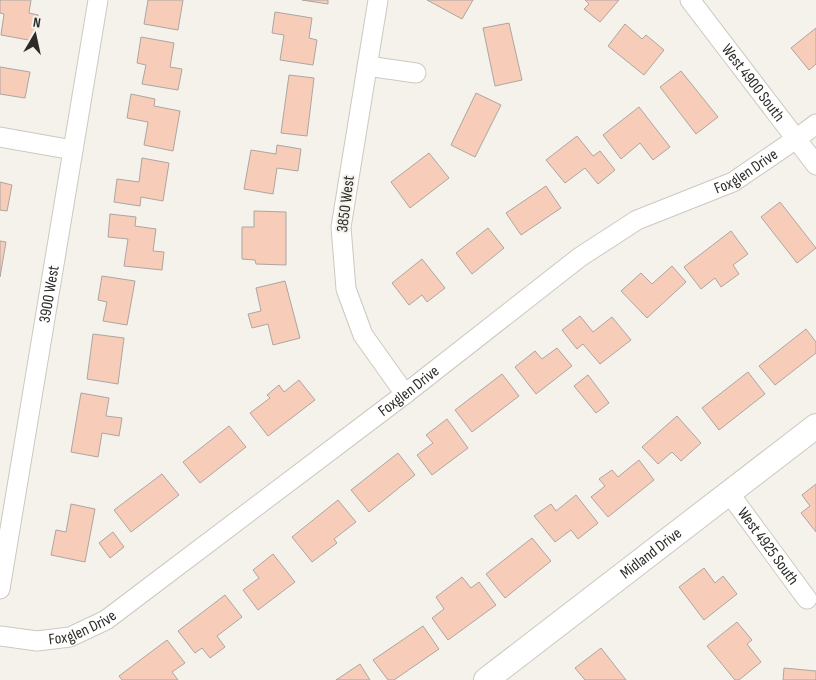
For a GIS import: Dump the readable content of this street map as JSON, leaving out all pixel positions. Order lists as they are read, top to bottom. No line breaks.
{"streets":{"street":["West 4900 South","Foxglen Drive","3850 West","3900 West","West 4925 South","Midland Drive"]},"crossings":[["West 4900 South","Foxglen Drive"],["Foxglen Drive","3850 West"],["West 4925 South","Midland Drive"]],"north":"top"}
